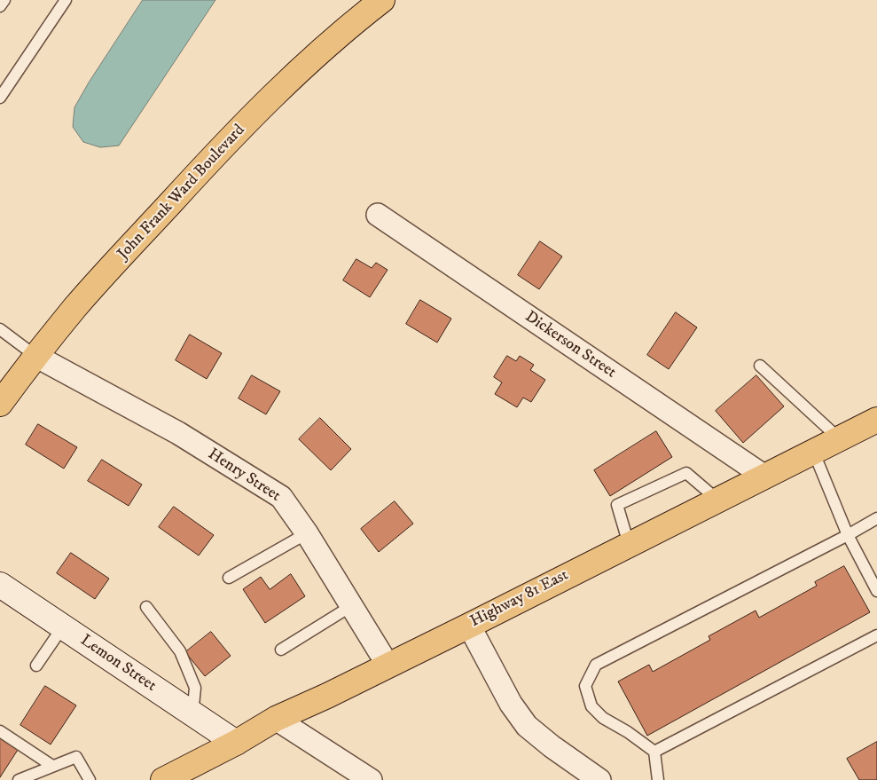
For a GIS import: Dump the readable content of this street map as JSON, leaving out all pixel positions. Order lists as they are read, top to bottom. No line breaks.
{"streets":{"main road":["John Frank Ward Boulevard","Highway 81 East"],"street":["Dickerson Street","Henry Street","Lemon Street"]},"crossings":[["John Frank Ward Boulevard","Henry Street"],["Dickerson Street","Highway 81 East"],["Henry Street","Highway 81 East"],["Highway 81 East","Lemon Street"]]}
